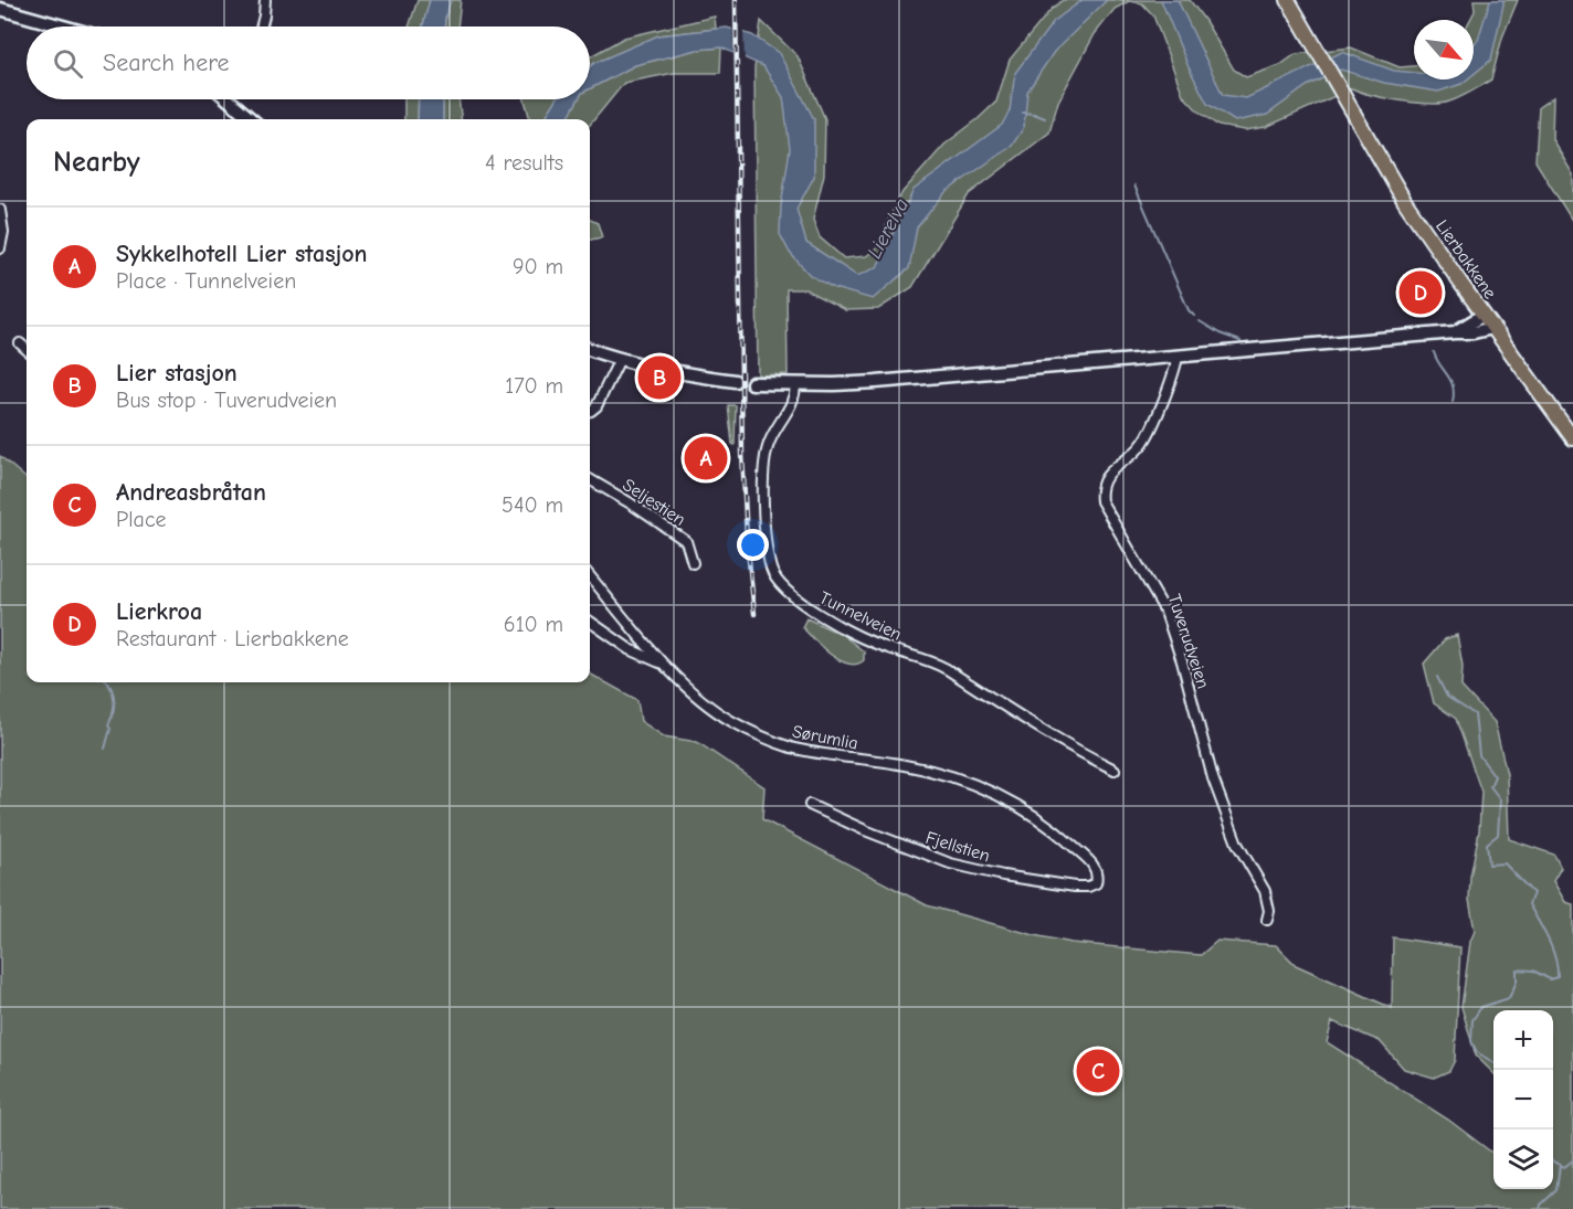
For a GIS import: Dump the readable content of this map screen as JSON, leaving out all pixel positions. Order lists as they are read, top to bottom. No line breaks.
{"streets":{"main road":["Lierbakkene"],"street":["Seljestien","Tunnelveien","Tuverudveien","Sørumlia","Fjellstien"]},"crossings":[["Sørumlia","Fjellstien"]],"water":["Lierelva"],"north":"bottom right","page":{"search":"Search here","heading":["Nearby","4 results"],"list":[{"mark":"A","name":"Sykkelhotell Lier stasjon","note":"Place · Tunnelveien","value":"90 m"},{"mark":"B","name":"Lier stasjon","note":"Bus stop · Tuverudveien","value":"170 m"},{"mark":"C","name":"Andreasbråtan","note":"Place","value":"540 m"},{"mark":"D","name":"Lierkroa","note":"Restaurant · Lierbakkene","value":"610 m"}],"pins":["D","B","A","C"],"map_buttons":["+","−"]}}
